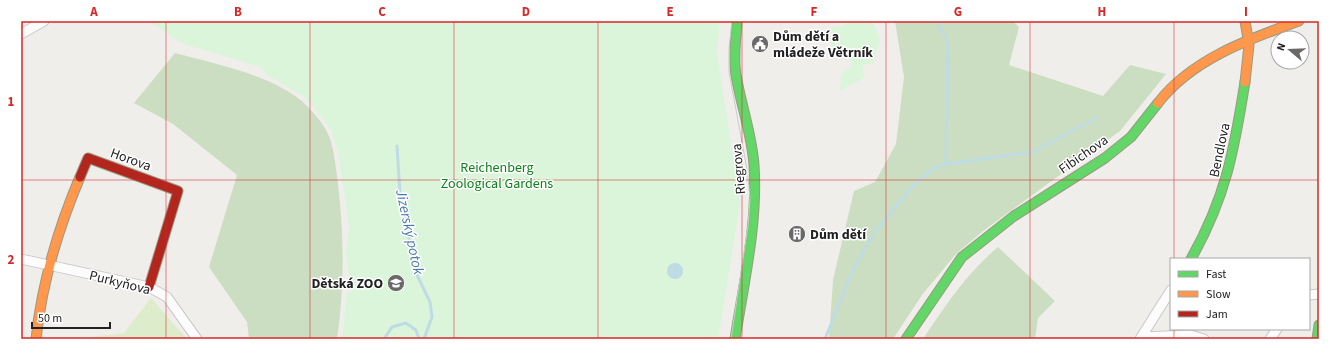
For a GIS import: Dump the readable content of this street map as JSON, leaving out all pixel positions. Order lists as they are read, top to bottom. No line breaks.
{"streets":{"street":["Bendlova","Fibichova","Horova","Riegrova","Purkyňova"]},"crossings":[["Bendlova","Fibichova"],["Horova","Purkyňova"]],"water":["Jizerský potok"],"parks":["Reichenberg Zoological Gardens"],"places":{"public building":["Dům dětí a mládeže Větrník"],"building":["Dům dětí"],"school or university":["Dětská ZOO"]},"legend":["Fast","Slow","Jam"],"scale_bar":"50 m","north":"left","grid":{"columns":["A","B","C","D","E","F","G","H","I"],"rows":["1","2"]}}
